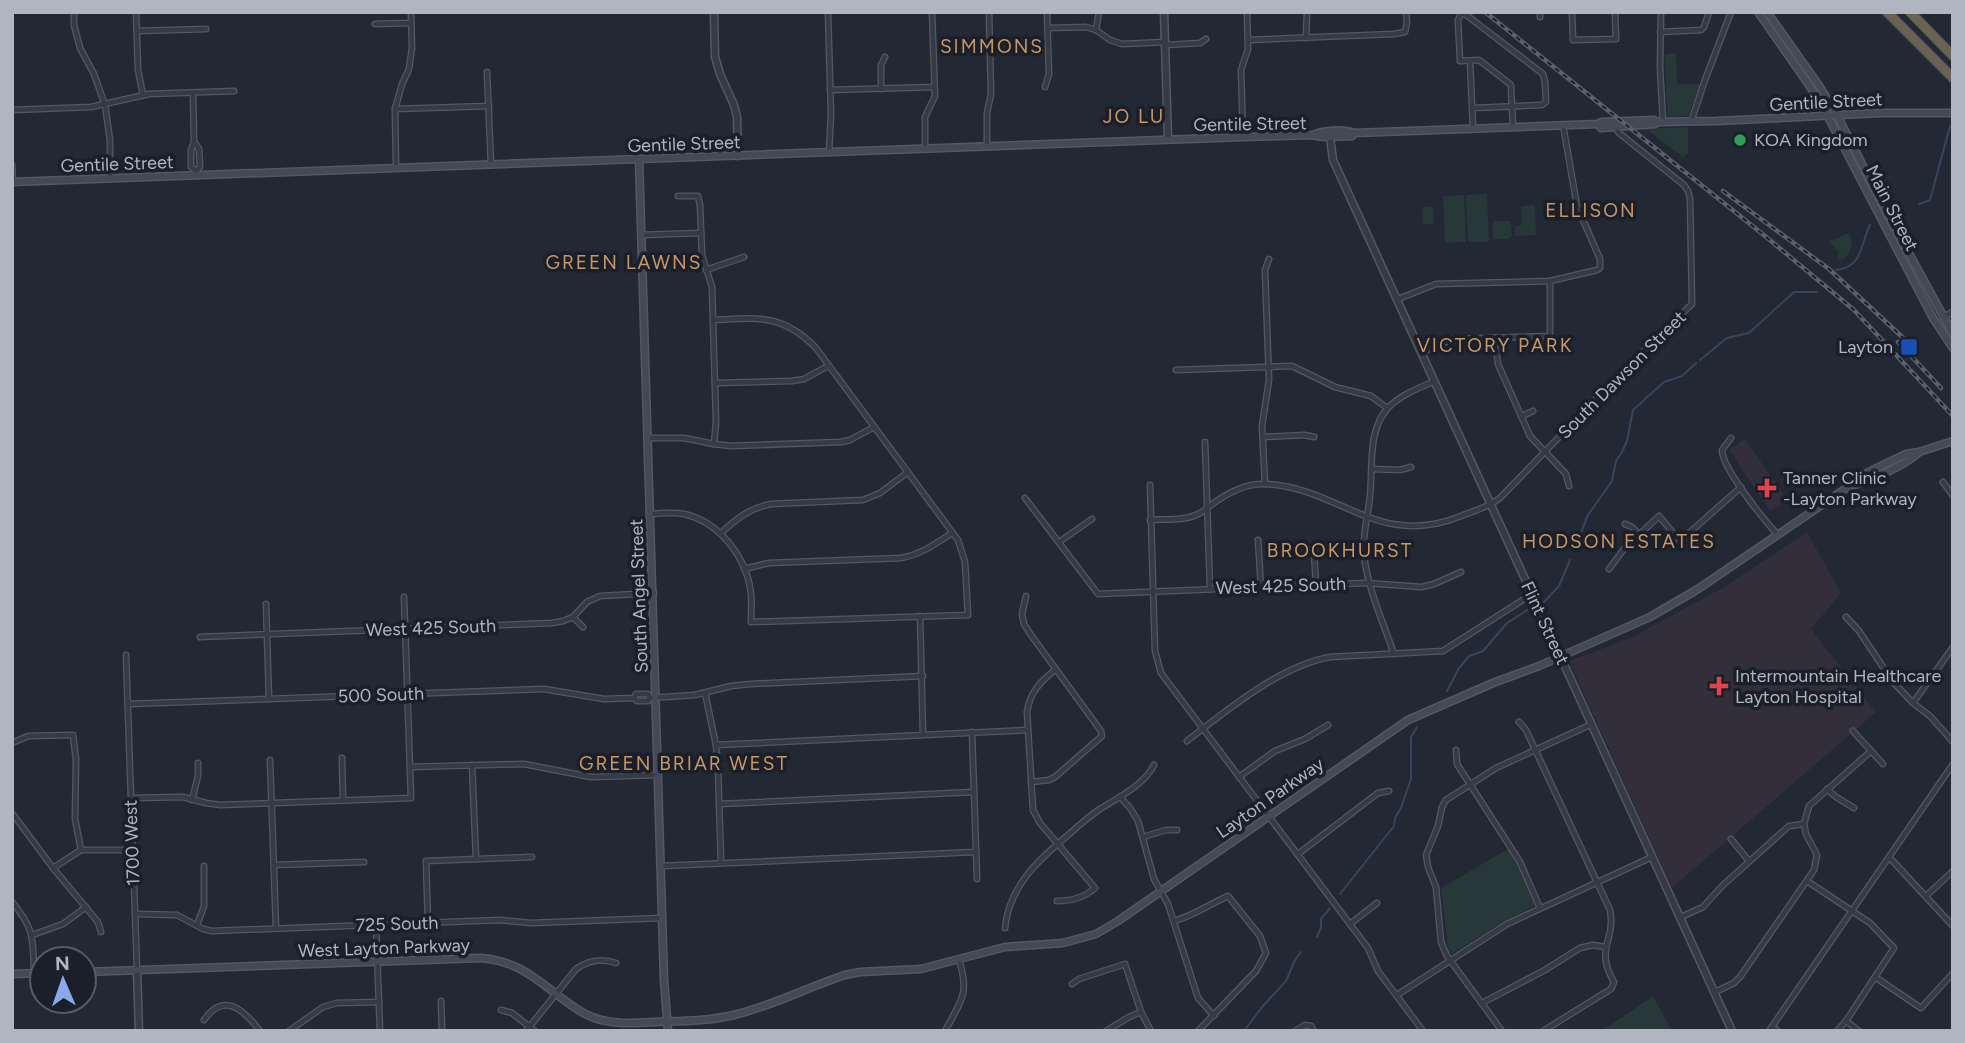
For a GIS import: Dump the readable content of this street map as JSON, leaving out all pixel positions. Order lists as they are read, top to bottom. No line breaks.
{"streets":{"main road":["Gentile Street","Main Street","South Angel Street","Layton Parkway","West Layton Parkway"],"street":["South Dawson Street","West 425 South","Flint Street","500 South","1700 West","725 South"]},"crossings":[["Gentile Street","Main Street"],["Gentile Street","South Dawson Street"],["Gentile Street","South Angel Street"],["Gentile Street","Flint Street"],["South Dawson Street","Flint Street"],["West 425 South","South Angel Street"],["South Angel Street","500 South"],["South Angel Street","Layton Parkway"],["South Angel Street","725 South"],["South Angel Street","West Layton Parkway"],["Flint Street","Layton Parkway"],["500 South","1700 West"],["Layton Parkway","West Layton Parkway"],["1700 West","725 South"],["1700 West","West Layton Parkway"]],"districts":["SIMMONS","JO LU","ELLISON","GREEN LAWNS","VICTORY PARK","HODSON ESTATES","BROOKHURST","GREEN BRIAR WEST"],"places":{"other":["KOA Kingdom"],"transit":["Layton"],"health":["Tanner Clinic -Layton Parkway","Intermountain Healthcare Layton Hospital"]},"north":"top"}
